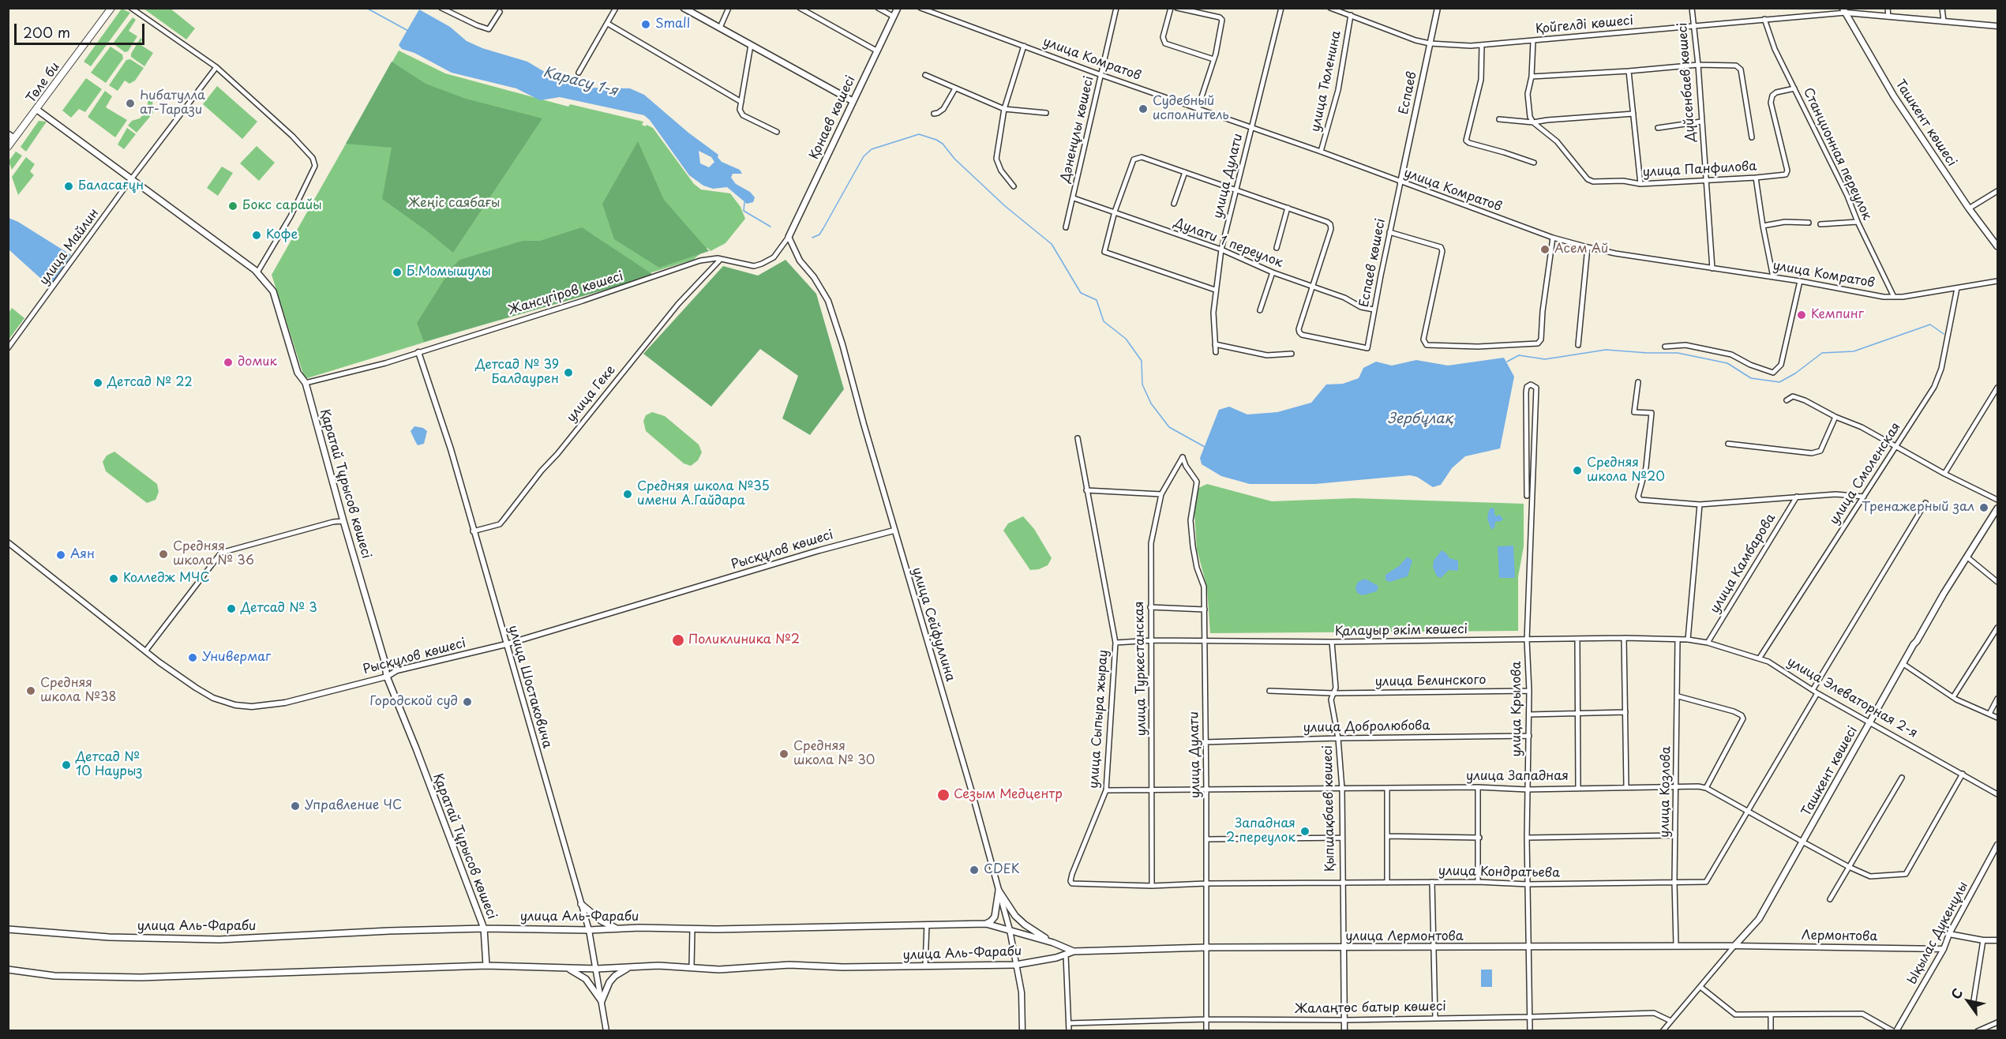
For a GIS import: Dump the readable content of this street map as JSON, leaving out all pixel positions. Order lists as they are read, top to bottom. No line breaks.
{"streets":{"main road":["Төле би","Қонаев көшесі","Ташкент көшесі","Қаратай Тұрысов көшесі","улица Аль-Фараби","улица Лермонтова"],"street":["Қойгелді көшесі","улица Комратов","улица Тюленина","Дүйсенбаев көшесі","Еспаев","Дәненұлы көшесі","Станционная переулок","улица Панфилова","улица Дулати","Дулати 1 переулок","улица Майлин","Еспаев көшесі","Жансүгіров көшесі","улица Геке","улица Смоленская","Рысқұлов көшесі","улица Камбарова","улица Сейфуллина","Қалауыр әкім көшесі","улица Туркестанская","улица Белинского","улица Шостаковича","улица Элеваторная 2-я","улица Крылова","улица Сыпыра жырау","улица Добролюбова","улица Западная","улица Козлова","Қыпшақбаев көшесі","улица Кондратьева","Ықылас Дүкенұлы","Лермонтова","Жалаңтөс батыр көшесі"]},"crossings":[["Қойгелді көшесі","улица Тюленина"],["Қойгелді көшесі","Дүйсенбаев көшесі"],["Қойгелді көшесі","Еспаев"],["Қойгелді көшесі","Ташкент көшесі"],["Қойгелді көшесі","Станционная переулок"],["улица Комратов","улица Тюленина"],["улица Комратов","Дүйсенбаев көшесі"],["улица Комратов","Еспаев"],["улица Комратов","Дәненұлы көшесі"],["улица Комратов","Станционная переулок"],["улица Комратов","улица Дулати"],["улица Комратов","Еспаев көшесі"],["улица Комратов","улица Смоленская"],["Дүйсенбаев көшесі","улица Панфилова"],["Төле би","Қаратай Тұрысов көшесі"],["Еспаев","Еспаев көшесі"],["Қонаев көшесі","Жансүгіров көшесі"],["Қонаев көшесі","улица Сейфуллина"],["Ташкент көшесі","улица Элеваторная 2-я"],["Ташкент көшесі","улица Западная"],["Ташкент көшесі","Лермонтова"],["Ташкент көшесі","улица Лермонтова"],["Ташкент көшесі","Жалаңтөс батыр көшесі"],["Дәненұлы көшесі","Дулати 1 переулок"],["Станционная переулок","улица Панфилова"],["улица Дулати","Дулати 1 переулок"],["улица Дулати","Қалауыр әкім көшесі"],["улица Дулати","улица Туркестанская"],["улица Дулати","улица Добролюбова"],["улица Дулати","улица Западная"],["улица Дулати","улица Кондратьева"],["улица Дулати","улица Лермонтова"],["улица Дулати","Жалаңтөс батыр көшесі"],["Дулати 1 переулок","Еспаев көшесі"],["улица Майлин","Қаратай Тұрысов көшесі"],["Жансүгіров көшесі","улица Геке"],["Жансүгіров көшесі","Қаратай Тұрысов көшесі"],["Жансүгіров көшесі","улица Сейфуллина"],["Жансүгіров көшесі","улица Шостаковича"],["улица Геке","улица Шостаковича"],["улица Смоленская","улица Элеваторная 2-я"],["Қаратай Тұрысов көшесі","Рысқұлов көшесі"],["Қаратай Тұрысов көшесі","улица Аль-Фараби"],["Рысқұлов көшесі","улица Сейфуллина"],["Рысқұлов көшесі","улица Шостаковича"],["улица Камбарова","улица Элеваторная 2-я"],["улица Сейфуллина","улица Аль-Фараби"],["Қалауыр әкім көшесі","улица Туркестанская"],["Қалауыр әкім көшесі","улица Элеваторная 2-я"],["Қалауыр әкім көшесі","улица Крылова"],["Қалауыр әкім көшесі","улица Сыпыра жырау"],["Қалауыр әкім көшесі","улица Козлова"],["Қалауыр әкім көшесі","Қыпшақбаев көшесі"],["улица Туркестанская","улица Западная"],["улица Туркестанская","улица Кондратьева"],["улица Белинского","улица Крылова"],["улица Белинского","Қыпшақбаев көшесі"],["улица Шостаковича","улица Аль-Фараби"],["улица Элеваторная 2-я","улица Западная"],["улица Элеваторная 2-я","улица Кондратьева"],["улица Крылова","улица Добролюбова"],["улица Крылова","улица Западная"],["улица Крылова","улица Кондратьева"],["улица Крылова","улица Лермонтова"],["улица Крылова","Жалаңтөс батыр көшесі"],["улица Сыпыра жырау","улица Западная"],["улица Сыпыра жырау","улица Кондратьева"],["улица Добролюбова","Қыпшақбаев көшесі"],["улица Западная","улица Козлова"],["улица Западная","Қыпшақбаев көшесі"],["улица Западная","улица Кондратьева"],["улица Козлова","улица Кондратьева"],["улица Козлова","улица Лермонтова"],["Қыпшақбаев көшесі","улица Кондратьева"],["Қыпшақбаев көшесі","улица Лермонтова"],["улица Аль-Фараби","улица Лермонтова"],["Ықылас Дүкенұлы","Лермонтова"],["Лермонтова","улица Лермонтова"]],"water":["Карасу 1-я","Зербұлақ"],"parks":["Жеңіс саябағы"],"places":["Small","Һибатулла ат-Тарази","Судебный исполнитель","Баласағұн","Бокс сарайы","Кофе","Асем Ай","Б.Момышулы","Кемпинг","домик","Детсад № 39 Балдаурен","Детсад № 22","Средняя школа №20","Средняя школа №35 имени А.Гайдара","Тренажерный зал","Средняя школа № 36","Аян","Колледж МЧС","Детсад № 3","Поликлиника №2","Универмаг","Средняя школа №38","Городской суд","Средняя школа № 30","Детсад № 10 Наурыз","Сезым Медцентр","Управление ЧС","Западная 2 переулок","CDEK"],"scale_bar":"200 m","north":"top left"}
